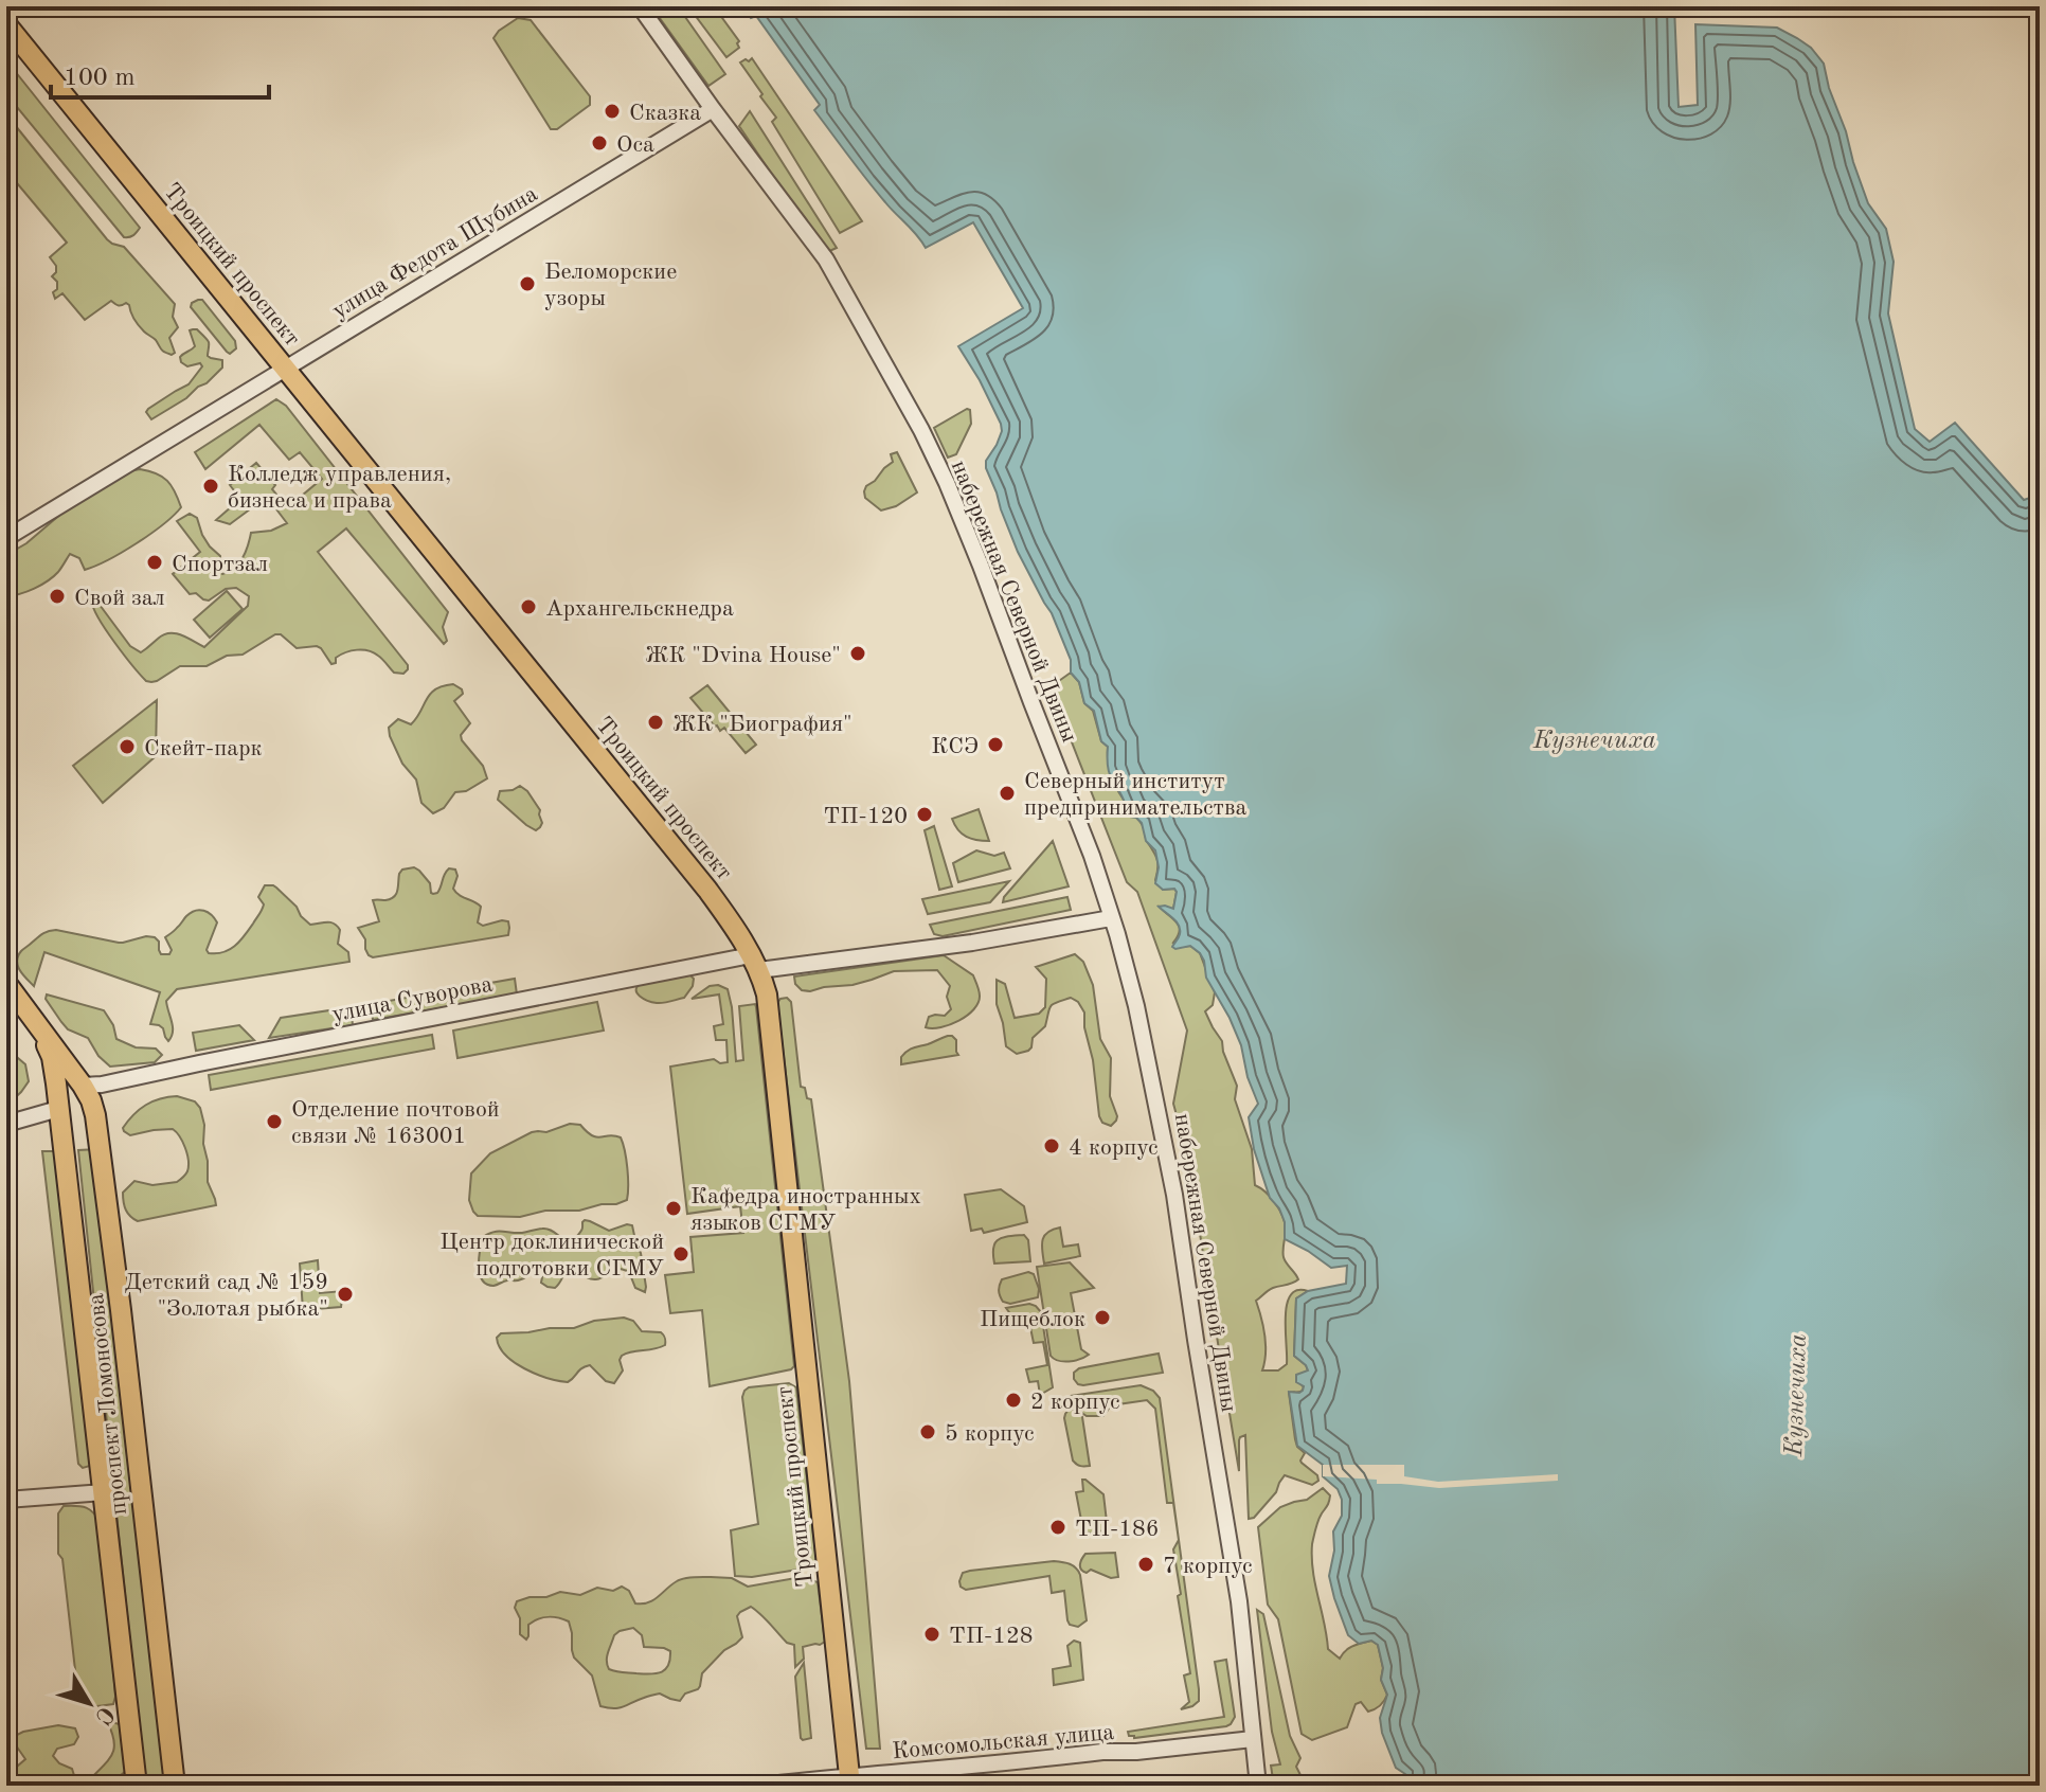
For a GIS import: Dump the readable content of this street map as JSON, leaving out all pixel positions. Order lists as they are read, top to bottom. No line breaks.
{"streets":{"main road":["Троицкий проспект","проспект Ломоносова"],"street":["улица Федота Шубина","набережная Северной Двины","улица Суворова","Комсомольская улица"]},"crossings":[["улица Федота Шубина","Троицкий проспект"],["улица Федота Шубина","набережная Северной Двины"],["Троицкий проспект","улица Суворова"],["Троицкий проспект","Комсомольская улица"],["набережная Северной Двины","улица Суворова"],["набережная Северной Двины","Комсомольская улица"],["улица Суворова","проспект Ломоносова"]],"water":["Кузнечиха"],"places":["Сказка","Оса","Беломорские узоры","Колледж управления, бизнеса и права","Спортзал","Свой зал","Архангельскнедра","ЖК \"Dvina House\"","ЖК \"Биография\"","КСЭ","Скейт-парк","Северный институт предпринимательства","ТП-120","Отделение почтовой связи № 163001","4 корпус","Кафедра иностранных языков СГМУ","Центр доклинической подготовки СГМУ","Детский сад № 159 \"Золотая рыбка\"","Пищеблок","2 корпус","5 корпус","ТП-186","7 корпус","ТП-128"],"scale_bar":"100 m","north":"bottom right"}
